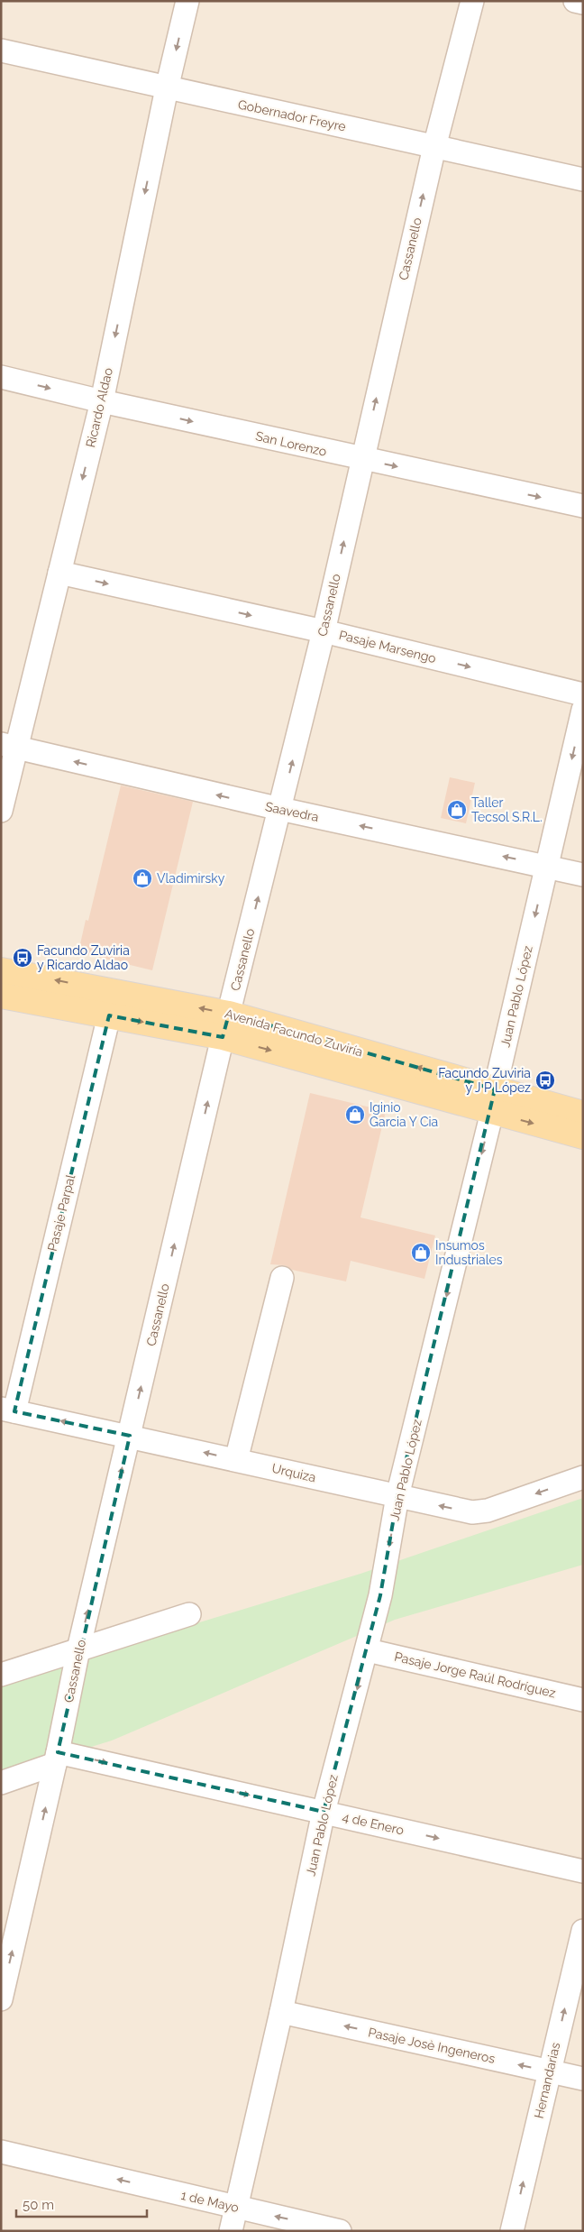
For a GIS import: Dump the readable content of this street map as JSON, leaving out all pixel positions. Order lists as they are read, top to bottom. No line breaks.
{"streets":{"main road":["Avenida Facundo Zuviría"],"street":["Gobernador Freyre","Cassanello","Ricardo Aldao","San Lorenzo","Pasaje Marsengo","Saavedra","Juan Pablo López","Pasaje Parpal","Urquiza","Pasaje Jorge Raúl Rodríguez","4 de Enero","Pasaje Josè Ingeneros","Hernandarias","1 de Mayo"]},"crossings":[["Gobernador Freyre","Cassanello"],["Gobernador Freyre","Ricardo Aldao"],["Cassanello","San Lorenzo"],["Cassanello","Pasaje Marsengo"],["Cassanello","Saavedra"],["Cassanello","Avenida Facundo Zuviría"],["Cassanello","Urquiza"],["Cassanello","4 de Enero"],["Ricardo Aldao","San Lorenzo"],["Ricardo Aldao","Pasaje Marsengo"],["Ricardo Aldao","Saavedra"],["Saavedra","Juan Pablo López"],["Juan Pablo López","Avenida Facundo Zuviría"],["Juan Pablo López","Urquiza"],["Juan Pablo López","Pasaje Jorge Raúl Rodríguez"],["Juan Pablo López","4 de Enero"],["Juan Pablo López","Pasaje Josè Ingeneros"],["Juan Pablo López","1 de Mayo"],["Avenida Facundo Zuviría","Pasaje Parpal"],["Pasaje Parpal","Urquiza"],["Pasaje Josè Ingeneros","Hernandarias"]],"one_way":["Cassanello","Ricardo Aldao","San Lorenzo","Pasaje Marsengo","Saavedra","Juan Pablo López","Urquiza","4 de Enero","Pasaje Josè Ingeneros","Hernandarias","1 de Mayo"],"places":{"shop":["Taller Tecsol S.R.L.","Vladimirsky","Iginio Garcia Y Cia","Insumos Industriales"],"bus stop":["Facundo Zuviria y Ricardo Aldao","Facundo Zuviria y J P López"]},"scale_bar":"50 m"}
